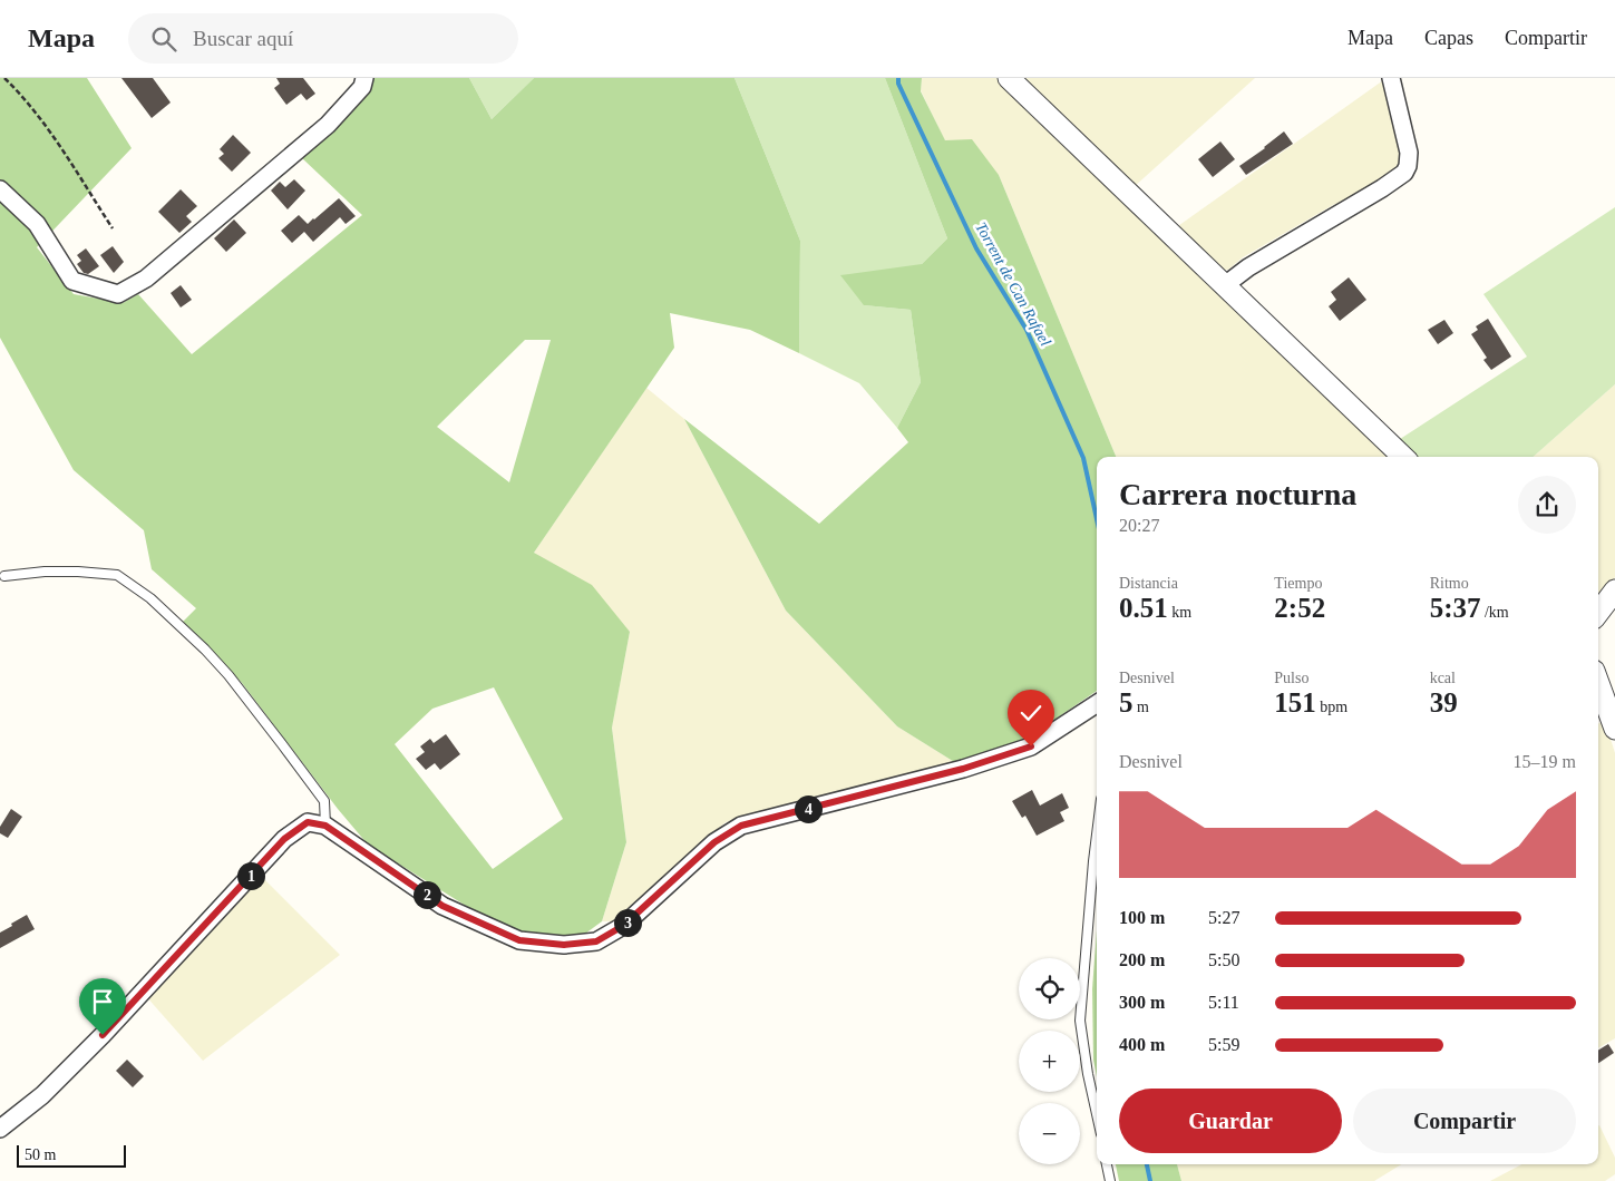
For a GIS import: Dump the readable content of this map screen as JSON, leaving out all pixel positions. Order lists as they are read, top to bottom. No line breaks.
{"water":["Torrent de Can Rafael"],"scale_bar":"50 m","page":{"header":"Mapa","search":"Buscar aquí","nav":["Mapa","Capas","Compartir"],"heading":["Carrera nocturna","20:27"],"stats":[["Distancia","0.51 km"],["Tiempo","2:52"],["Ritmo","5:37 /km"],["Desnivel","5 m"],["Pulso","151 bpm"],["kcal","39"]],"chart":["Desnivel","15–19 m"],"pins":["4","1","2","3"],"list":[{"name":"100 m","note":"5:27"},{"name":"200 m","note":"5:50"},{"name":"300 m","note":"5:11"},{"name":"400 m","note":"5:59"}],"map_buttons":["+","−"],"buttons":["Guardar","Compartir"],"scale":"50 m"}}
